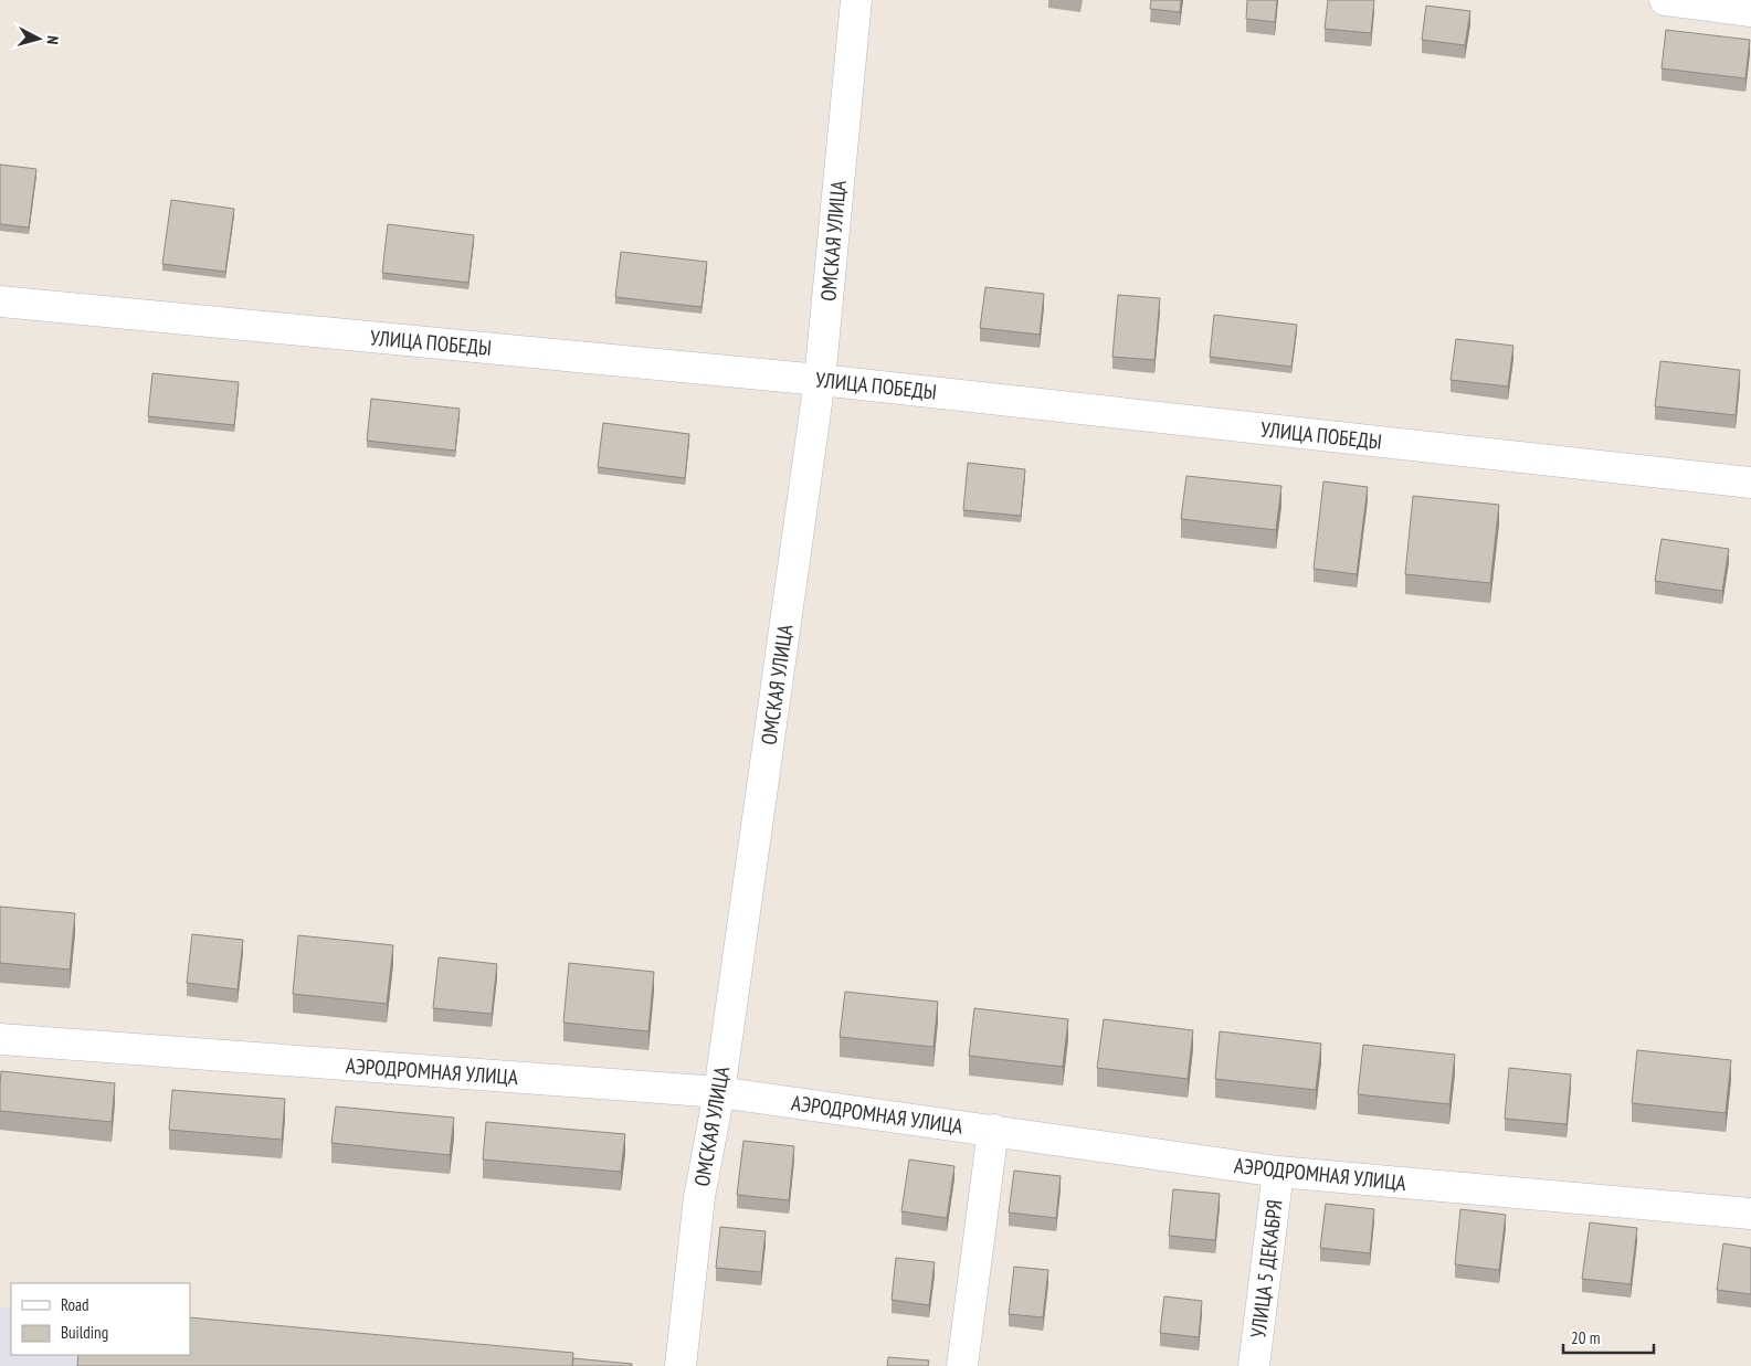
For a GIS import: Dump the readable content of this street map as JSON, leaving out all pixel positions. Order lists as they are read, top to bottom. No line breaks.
{"streets":{"street":["ОМСКАЯ УЛИЦА","УЛИЦА ПОБЕДЫ","АЭРОДРОМНАЯ УЛИЦА","УЛИЦА 5 ДЕКАБРЯ"]},"crossings":[["ОМСКАЯ УЛИЦА","УЛИЦА ПОБЕДЫ"],["ОМСКАЯ УЛИЦА","АЭРОДРОМНАЯ УЛИЦА"],["АЭРОДРОМНАЯ УЛИЦА","УЛИЦА 5 ДЕКАБРЯ"]],"legend":["Road","Building"],"scale_bar":"20 m","north":"right"}
